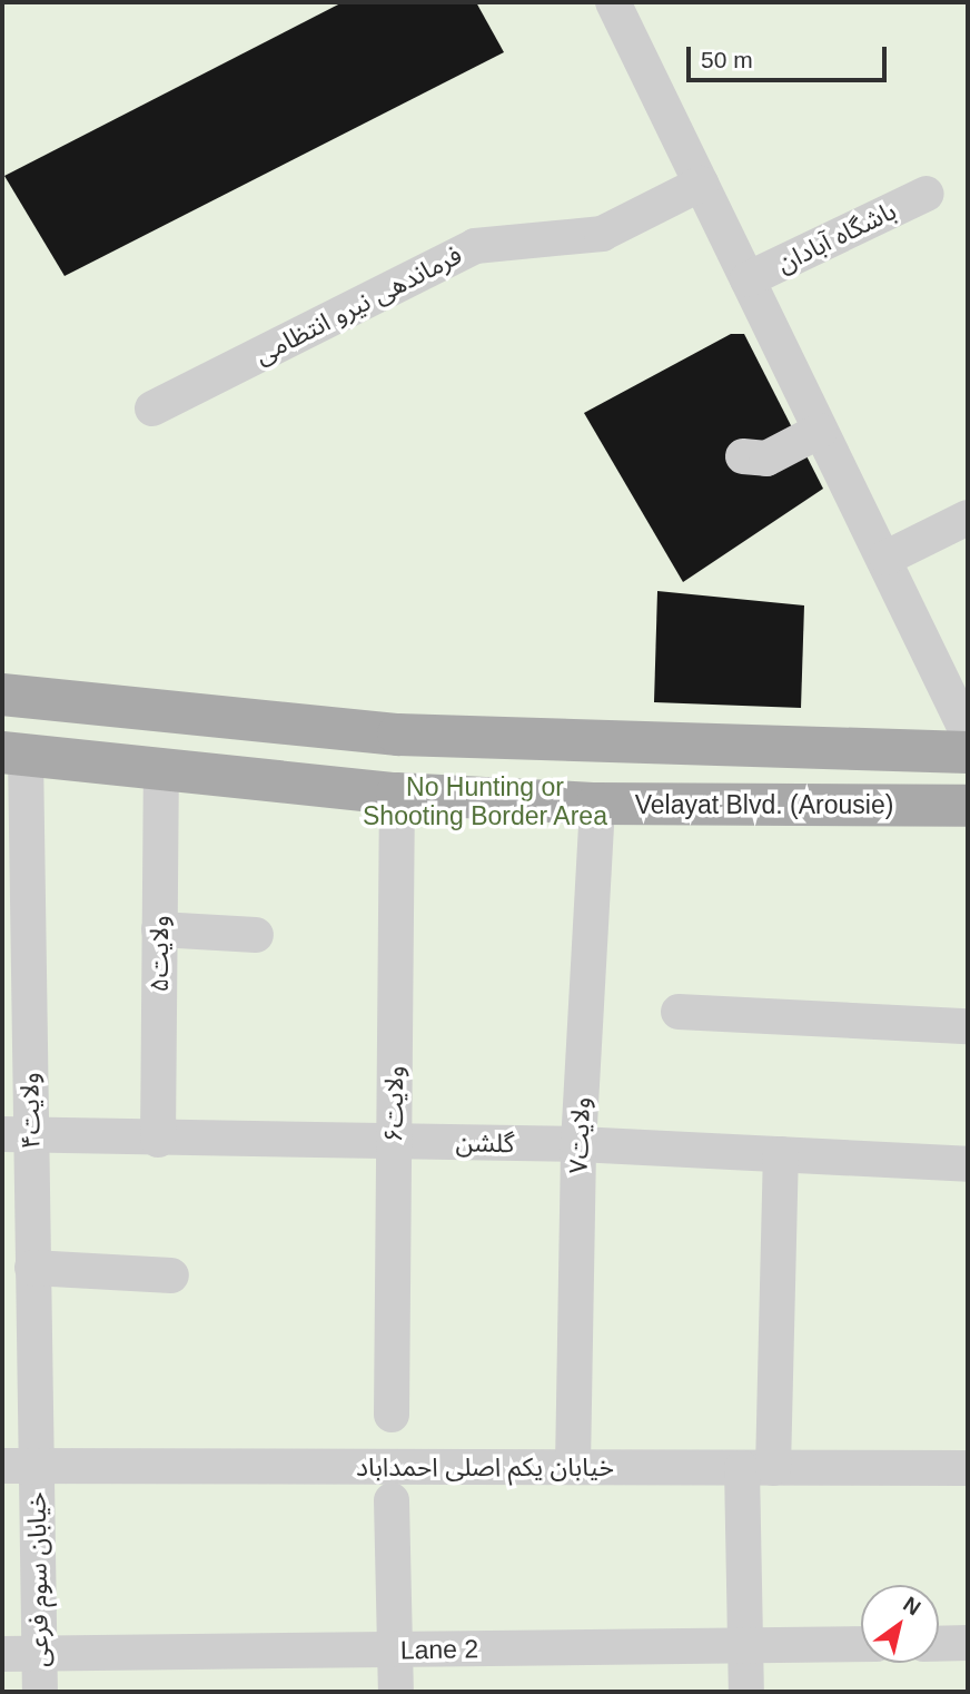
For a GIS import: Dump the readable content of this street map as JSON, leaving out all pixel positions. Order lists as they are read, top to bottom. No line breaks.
{"streets":{"main road":["Velayat Blvd. (Arousie)"],"street":["باشگاه آبادان","فرماندهی نیرو انتظامی","ولایت۵","ولایت۶","ولایت۴","ولایت۷","گلشن","خیابان یکم اصلی احمداباد","خیابان سوم فرعی","Lane 2"]},"crossings":[["Velayat Blvd. (Arousie)","ولایت۵"],["Velayat Blvd. (Arousie)","ولایت۶"],["Velayat Blvd. (Arousie)","ولایت۴"],["Velayat Blvd. (Arousie)","ولایت۷"],["ولایت۵","گلشن"],["ولایت۶","گلشن"],["ولایت۴","گلشن"],["ولایت۴","خیابان یکم اصلی احمداباد"],["ولایت۴","خیابان سوم فرعی"],["ولایت۷","گلشن"],["ولایت۷","خیابان یکم اصلی احمداباد"],["خیابان یکم اصلی احمداباد","خیابان سوم فرعی"],["خیابان سوم فرعی","Lane 2"]],"parks":["No Hunting or Shooting Border Area"],"scale_bar":"50 m","north":"top right"}
